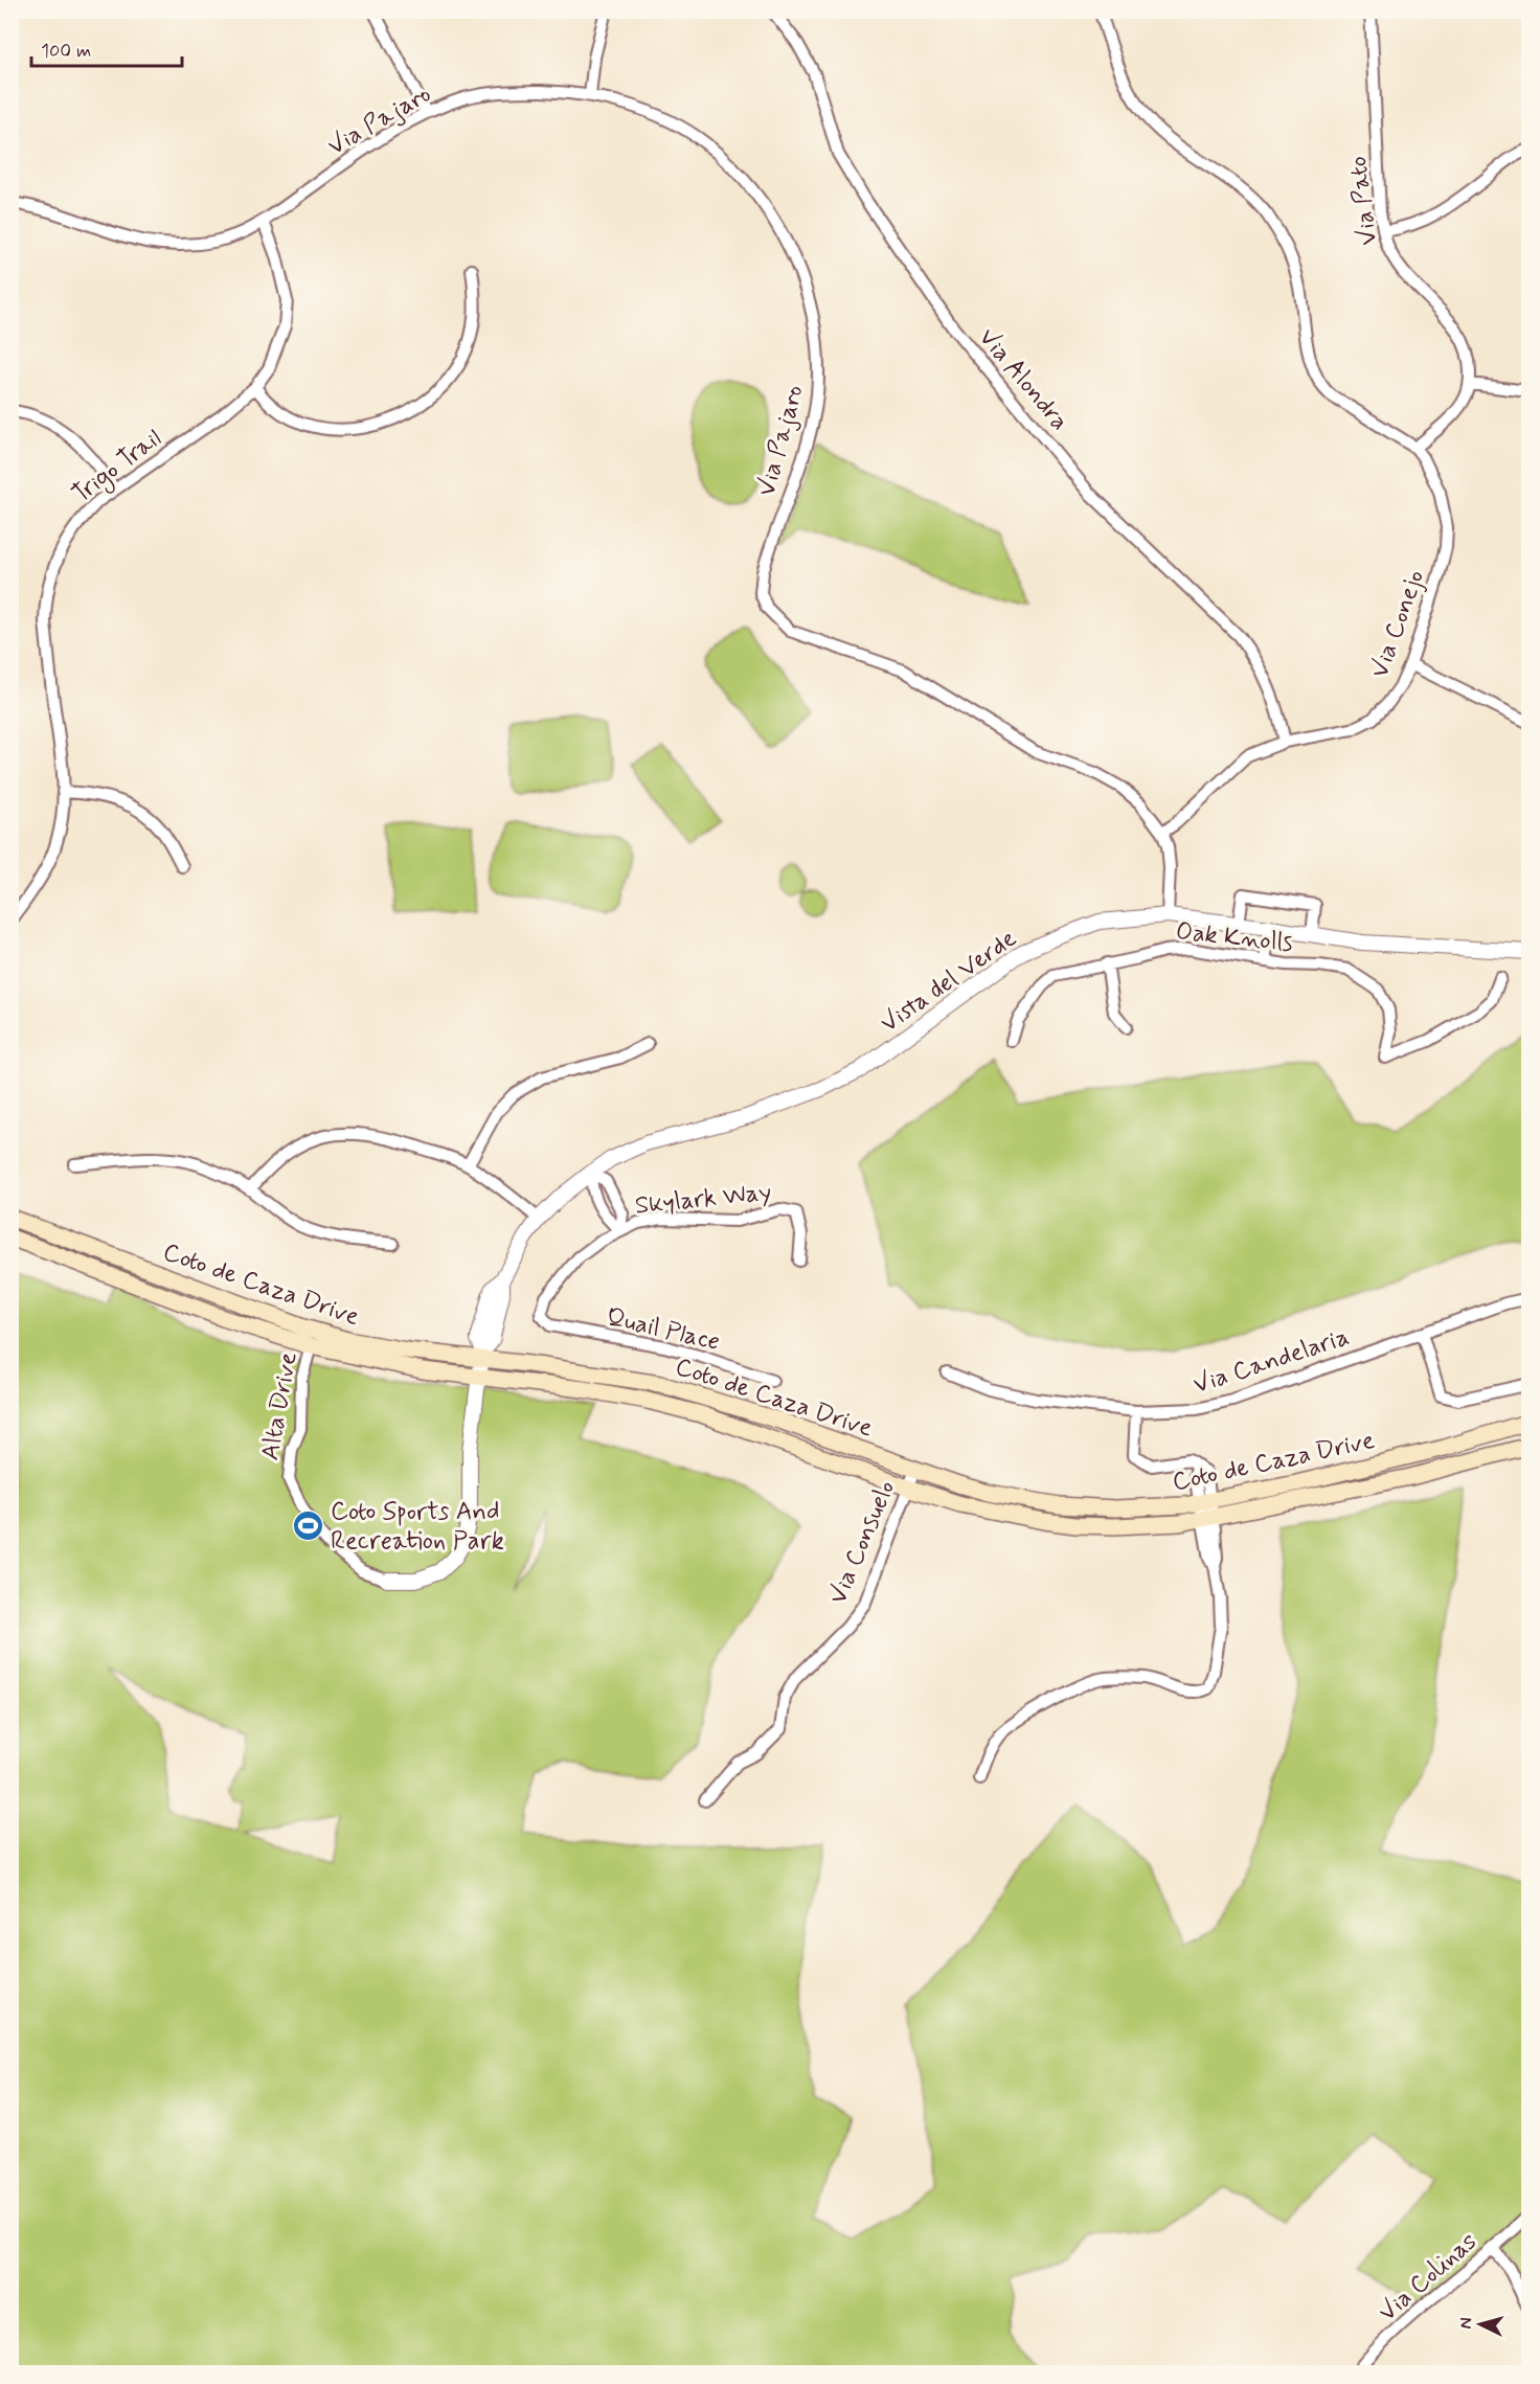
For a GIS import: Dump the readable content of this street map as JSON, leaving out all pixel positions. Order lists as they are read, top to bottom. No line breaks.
{"streets":{"main road":["Coto de Caza Drive"],"street":["Via Pajaro","Via Pato","Via Alondra","Trigo Trail","Via Conejo","Oak Knolls","Vista del Verde","Skylark Way","Quail Place","Via Candelaria","Alta Drive","Via Consuelo","Via Colinas"]},"crossings":[["Via Pajaro","Trigo Trail"],["Via Pajaro","Via Conejo"],["Via Pajaro","Vista del Verde"],["Via Alondra","Via Conejo"],["Vista del Verde","Coto de Caza Drive"],["Vista del Verde","Alta Drive"],["Skylark Way","Quail Place"],["Coto de Caza Drive","Alta Drive"],["Coto de Caza Drive","Via Consuelo"]],"places":{"sports":["Coto Sports And Recreation Park"]},"scale_bar":"100 m","north":"left"}
